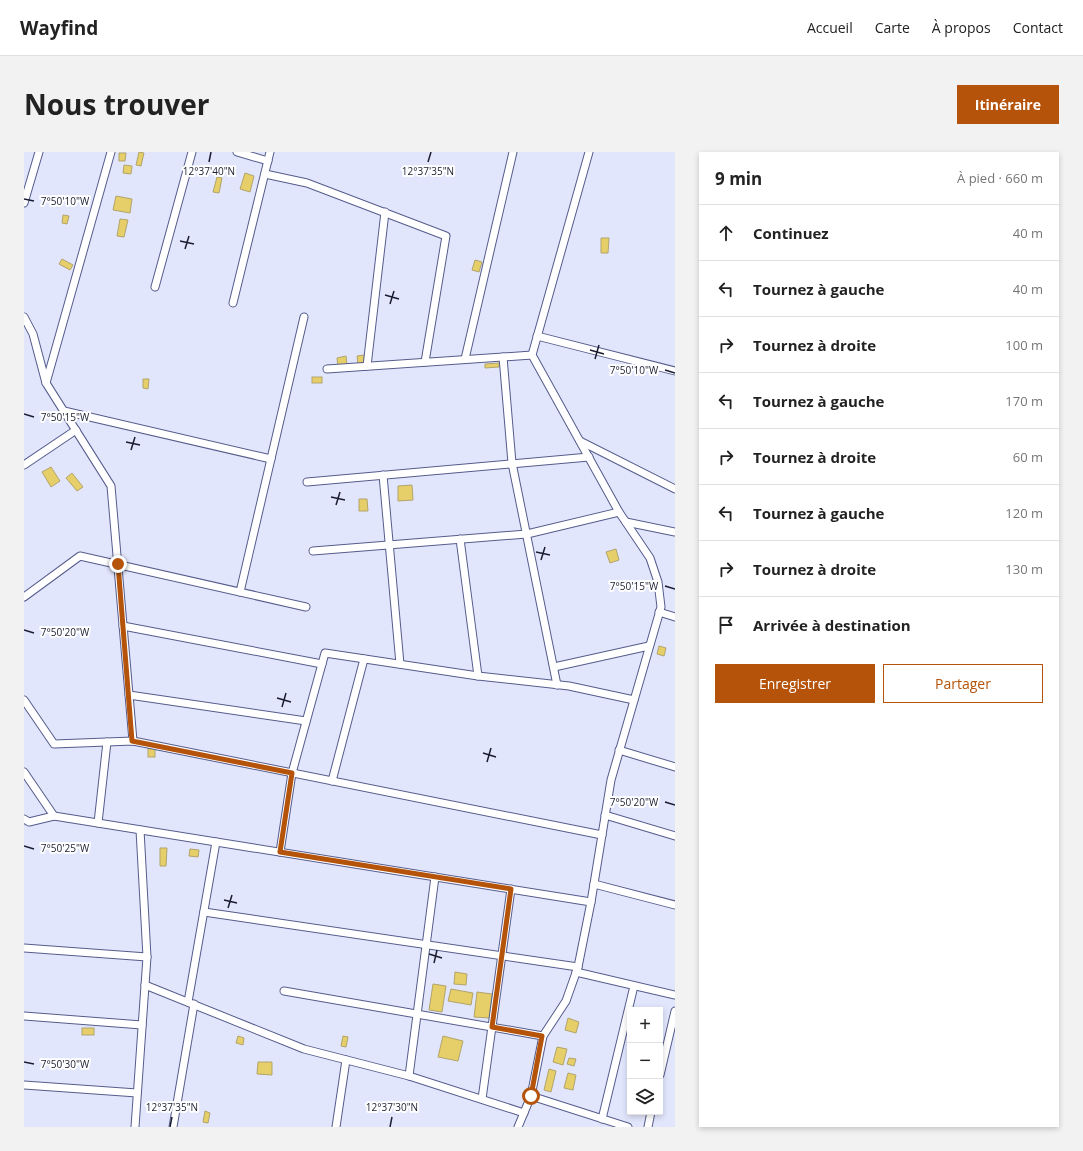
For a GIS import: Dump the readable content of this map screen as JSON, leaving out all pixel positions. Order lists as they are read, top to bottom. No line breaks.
{"page":{"header":"Wayfind","nav":["Accueil","Carte","À propos","Contact"],"title":"Nous trouver","buttons":["Itinéraire",["Enregistrer","Partager"]],"heading":["9 min","À pied · 660 m"],"list":[["Continuez","40 m"],["Tournez à gauche","40 m"],["Tournez à droite","100 m"],["Tournez à gauche","170 m"],["Tournez à droite","60 m"],["Tournez à gauche","120 m"],["Tournez à droite","130 m"],"Arrivée à destination"],"map_buttons":["+","−"]},"coordinates":["12°37'40\"N","12°37'35\"N","7°50'10\"W","7°50'15\"W","7°50'20\"W","7°50'25\"W","7°50'30\"W","12°37'30\"N"]}
